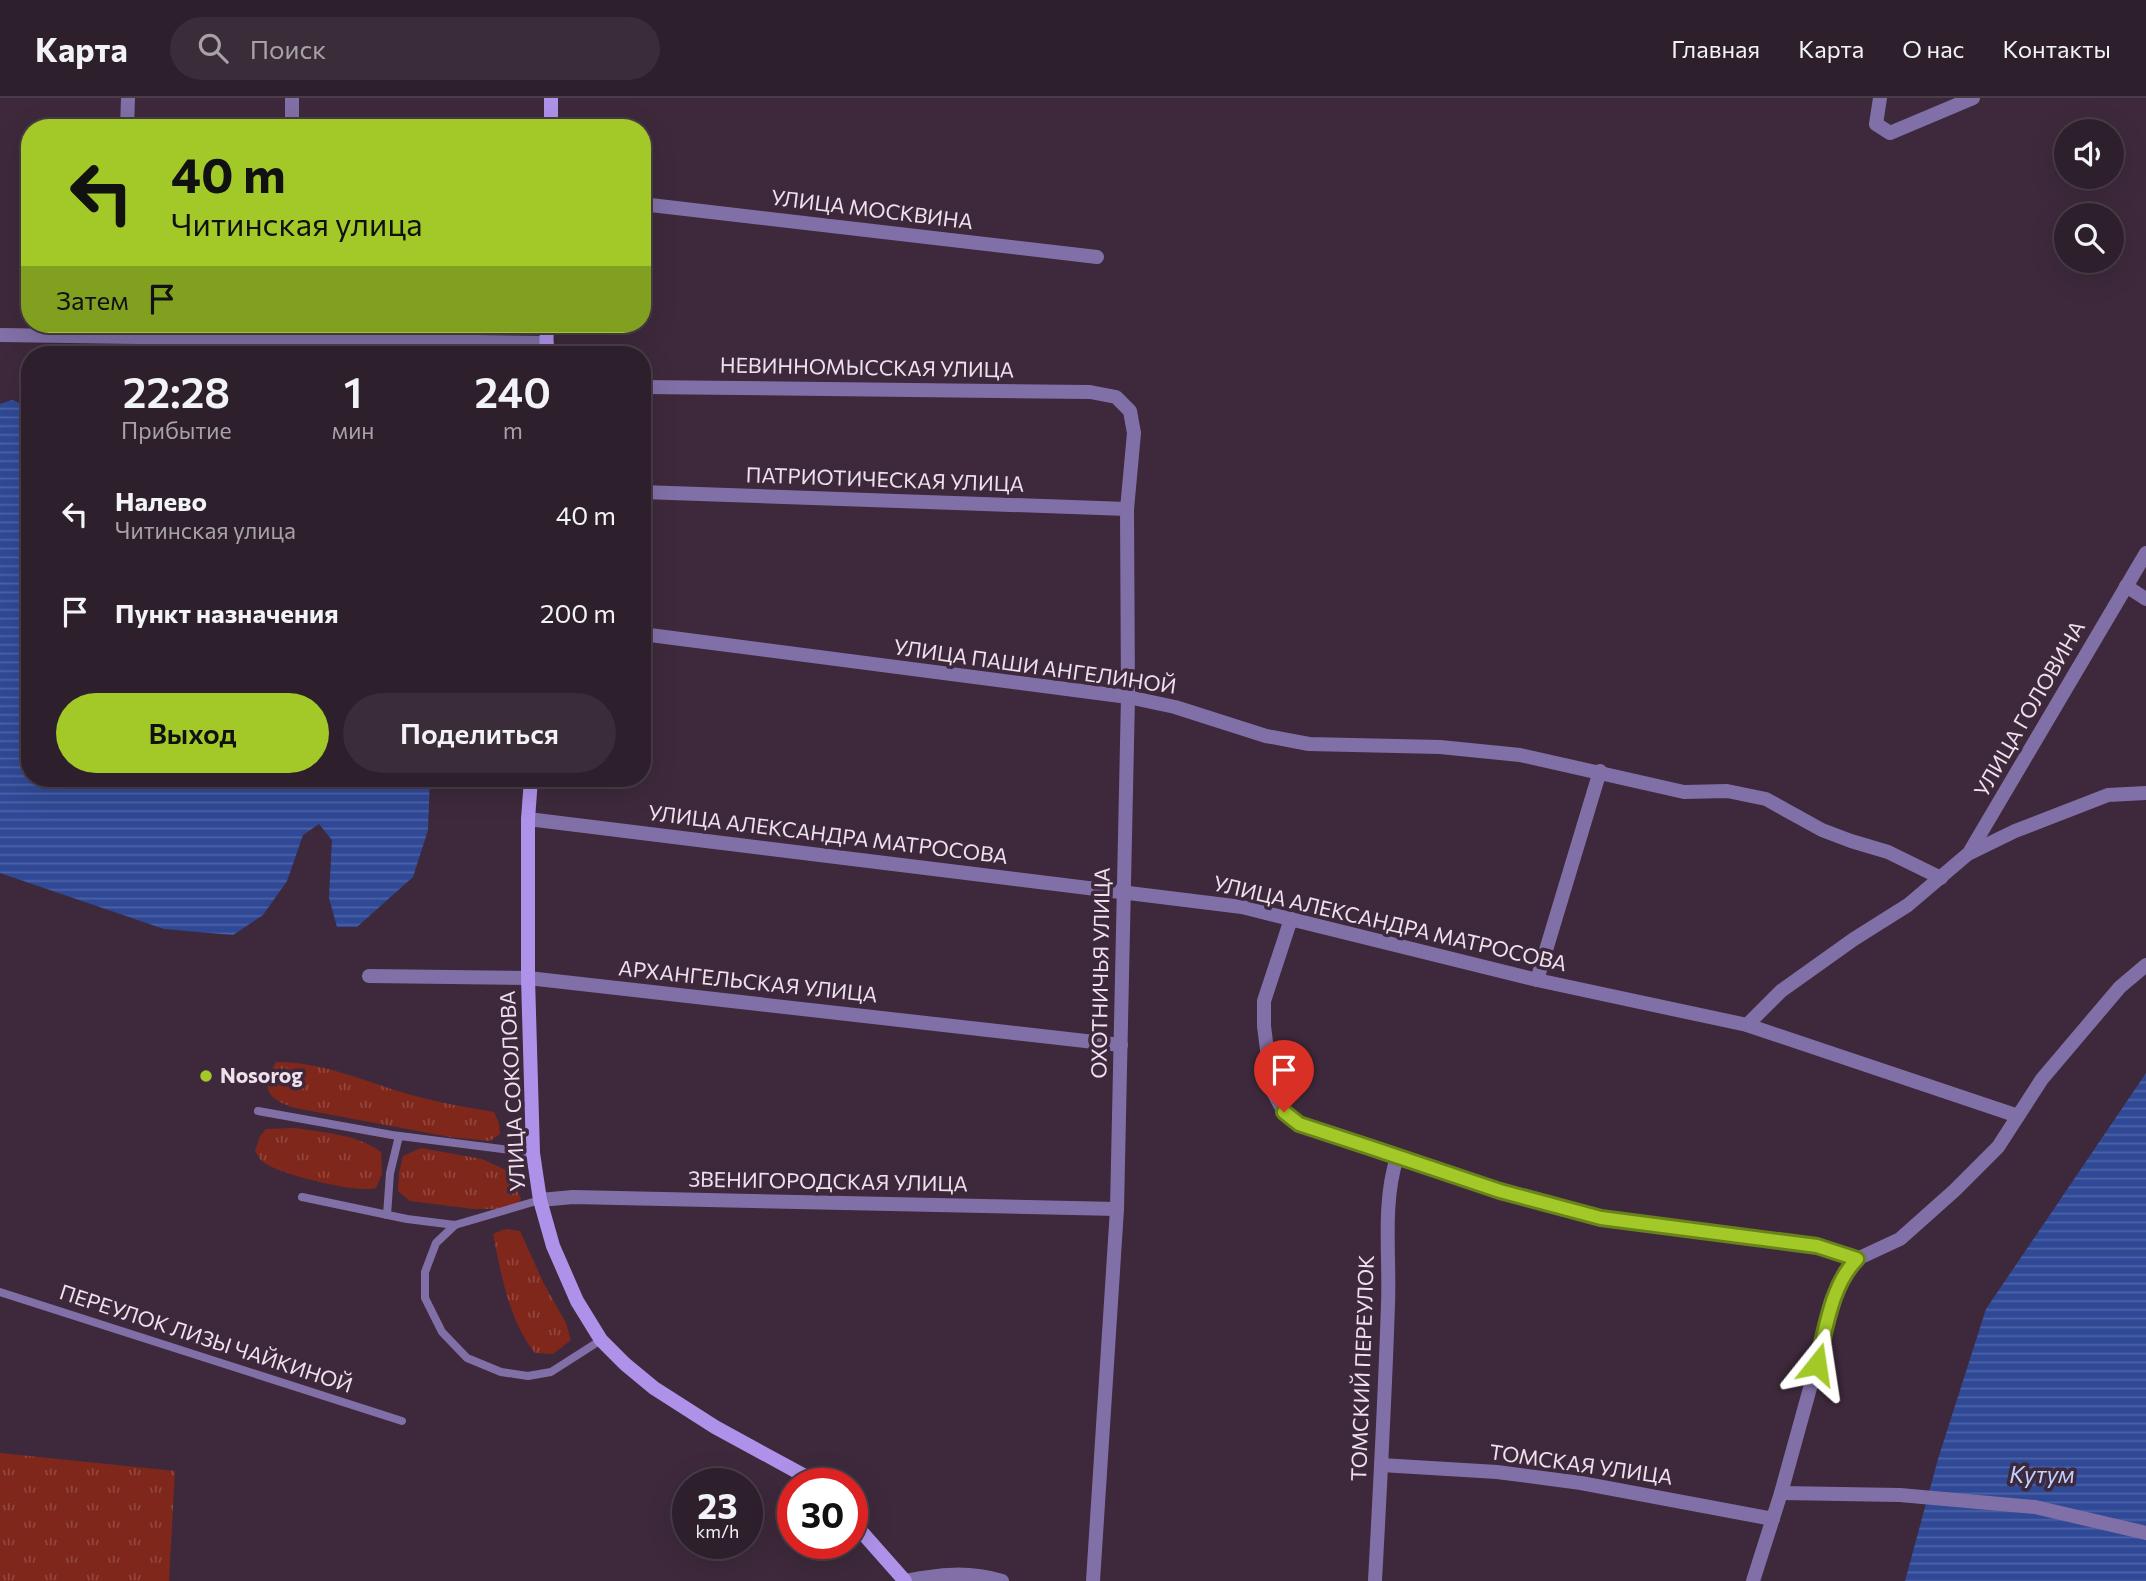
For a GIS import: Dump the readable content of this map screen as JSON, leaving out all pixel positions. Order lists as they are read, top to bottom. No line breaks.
{"streets":{"main road":["УЛИЦА СОКОЛОВА"],"street":["УЛИЦА МОСКВИНА","НЕВИННОМЫССКАЯ УЛИЦА","ПАТРИОТИЧЕСКАЯ УЛИЦА","УЛИЦА ПАШИ АНГЕЛИНОЙ","УЛИЦА ГОЛОВИНА","УЛИЦА АЛЕКСАНДРА МАТРОСОВА","ОХОТНИЧЬЯ УЛИЦА","АРХАНГЕЛЬСКАЯ УЛИЦА","ЗВЕНИГОРОДСКАЯ УЛИЦА","ТОМСКИЙ ПЕРЕУЛОК","ТОМСКАЯ УЛИЦА"],"lane":["ПЕРЕУЛОК ЛИЗЫ ЧАЙКИНОЙ"]},"crossings":[["НЕВИННОМЫССКАЯ УЛИЦА","ОХОТНИЧЬЯ УЛИЦА"],["ПАТРИОТИЧЕСКАЯ УЛИЦА","ОХОТНИЧЬЯ УЛИЦА"],["УЛИЦА ПАШИ АНГЕЛИНОЙ","УЛИЦА ГОЛОВИНА"],["УЛИЦА ПАШИ АНГЕЛИНОЙ","ОХОТНИЧЬЯ УЛИЦА"],["УЛИЦА ГОЛОВИНА","УЛИЦА АЛЕКСАНДРА МАТРОСОВА"],["УЛИЦА АЛЕКСАНДРА МАТРОСОВА","ОХОТНИЧЬЯ УЛИЦА"],["УЛИЦА АЛЕКСАНДРА МАТРОСОВА","УЛИЦА СОКОЛОВА"],["ОХОТНИЧЬЯ УЛИЦА","АРХАНГЕЛЬСКАЯ УЛИЦА"],["ОХОТНИЧЬЯ УЛИЦА","ЗВЕНИГОРОДСКАЯ УЛИЦА"],["АРХАНГЕЛЬСКАЯ УЛИЦА","УЛИЦА СОКОЛОВА"],["УЛИЦА СОКОЛОВА","ЗВЕНИГОРОДСКАЯ УЛИЦА"],["ТОМСКИЙ ПЕРЕУЛОК","ТОМСКАЯ УЛИЦА"]],"water":["Кутум"],"places":["Nosorog"],"page":{"header":"Карта","search":"Поиск","nav":["Главная","Карта","О нас","Контакты"],"turn":["40 m","Читинская улица"],"then":"Затем","eta":["22:28","Прибытие","1","мин","240","m"],"list":[{"name":"Налево","note":"Читинская улица","value":"40 m"},{"name":"Пункт назначения","value":"200 m"}],"buttons":["Выход","Поделиться"],"speed":"23 km/h","limit":"30"}}
